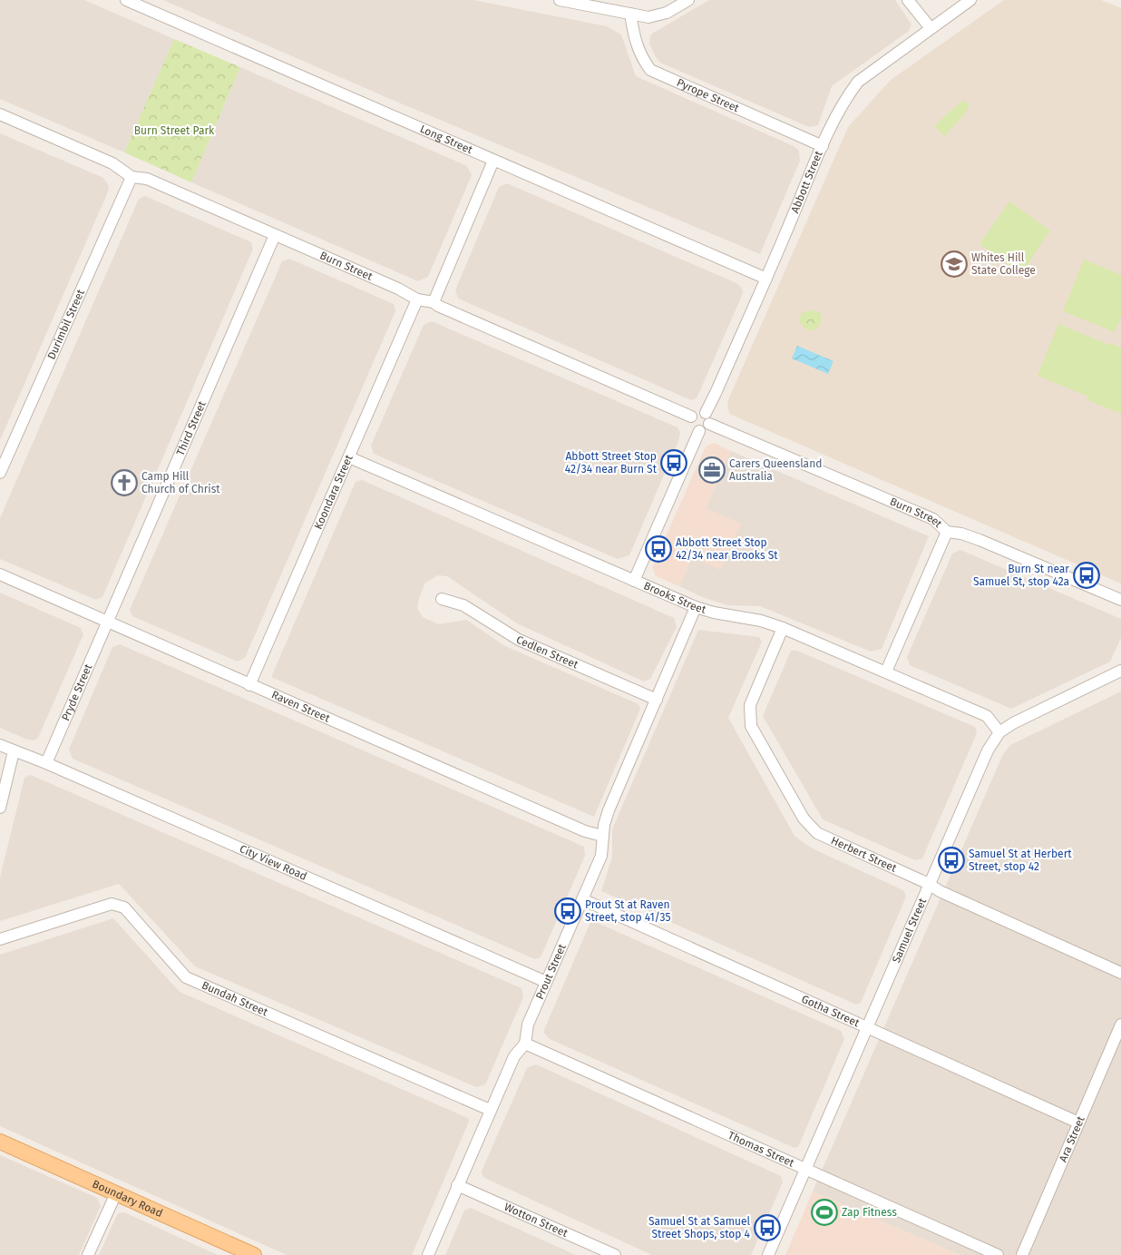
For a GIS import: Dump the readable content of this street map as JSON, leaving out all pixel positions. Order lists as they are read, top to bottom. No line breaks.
{"streets":{"main road":["Boundary Road"],"street":["Pyrope Street","Long Street","Abbott Street","Burn Street","Durimbil Street","Third Street","Koondara Street","Brooks Street","Cedlen Street","Pryde Street","Raven Street","Herbert Street","City View Road","Samuel Street","Prout Street","Bundah Street","Gotha Street","Ara Street","Thomas Street","Wotton Street"]},"crossings":[["Pyrope Street","Abbott Street"],["Long Street","Abbott Street"],["Abbott Street","Burn Street"],["Burn Street","Durimbil Street"],["Burn Street","Third Street"],["Burn Street","Koondara Street"],["Third Street","Pryde Street"],["Third Street","Raven Street"],["Koondara Street","Brooks Street"],["Koondara Street","Raven Street"],["Brooks Street","Herbert Street"],["Brooks Street","Samuel Street"],["Brooks Street","Prout Street"],["Cedlen Street","Prout Street"],["Pryde Street","Raven Street"],["Pryde Street","City View Road"],["Raven Street","Prout Street"],["Herbert Street","Samuel Street"],["City View Road","Prout Street"],["Samuel Street","Gotha Street"],["Samuel Street","Thomas Street"],["Prout Street","Bundah Street"],["Prout Street","Gotha Street"],["Prout Street","Thomas Street"],["Prout Street","Wotton Street"],["Gotha Street","Ara Street"]],"parks":["Burn Street Park"],"places":{"school or university":["Whites Hill State College"],"bus stop":["Abbott Street Stop 42/34 near Burn St","Abbott Street Stop 42/34 near Brooks St","Burn St near Samuel St, stop 42a","Samuel St at Herbert Street, stop 42","Prout St at Raven Street, stop 41/35","Samuel St at Samuel Street Shops, stop 4"],"office":["Carers Queensland Australia"],"church":["Camp Hill Church of Christ"],"sports":["Zap Fitness"]}}
